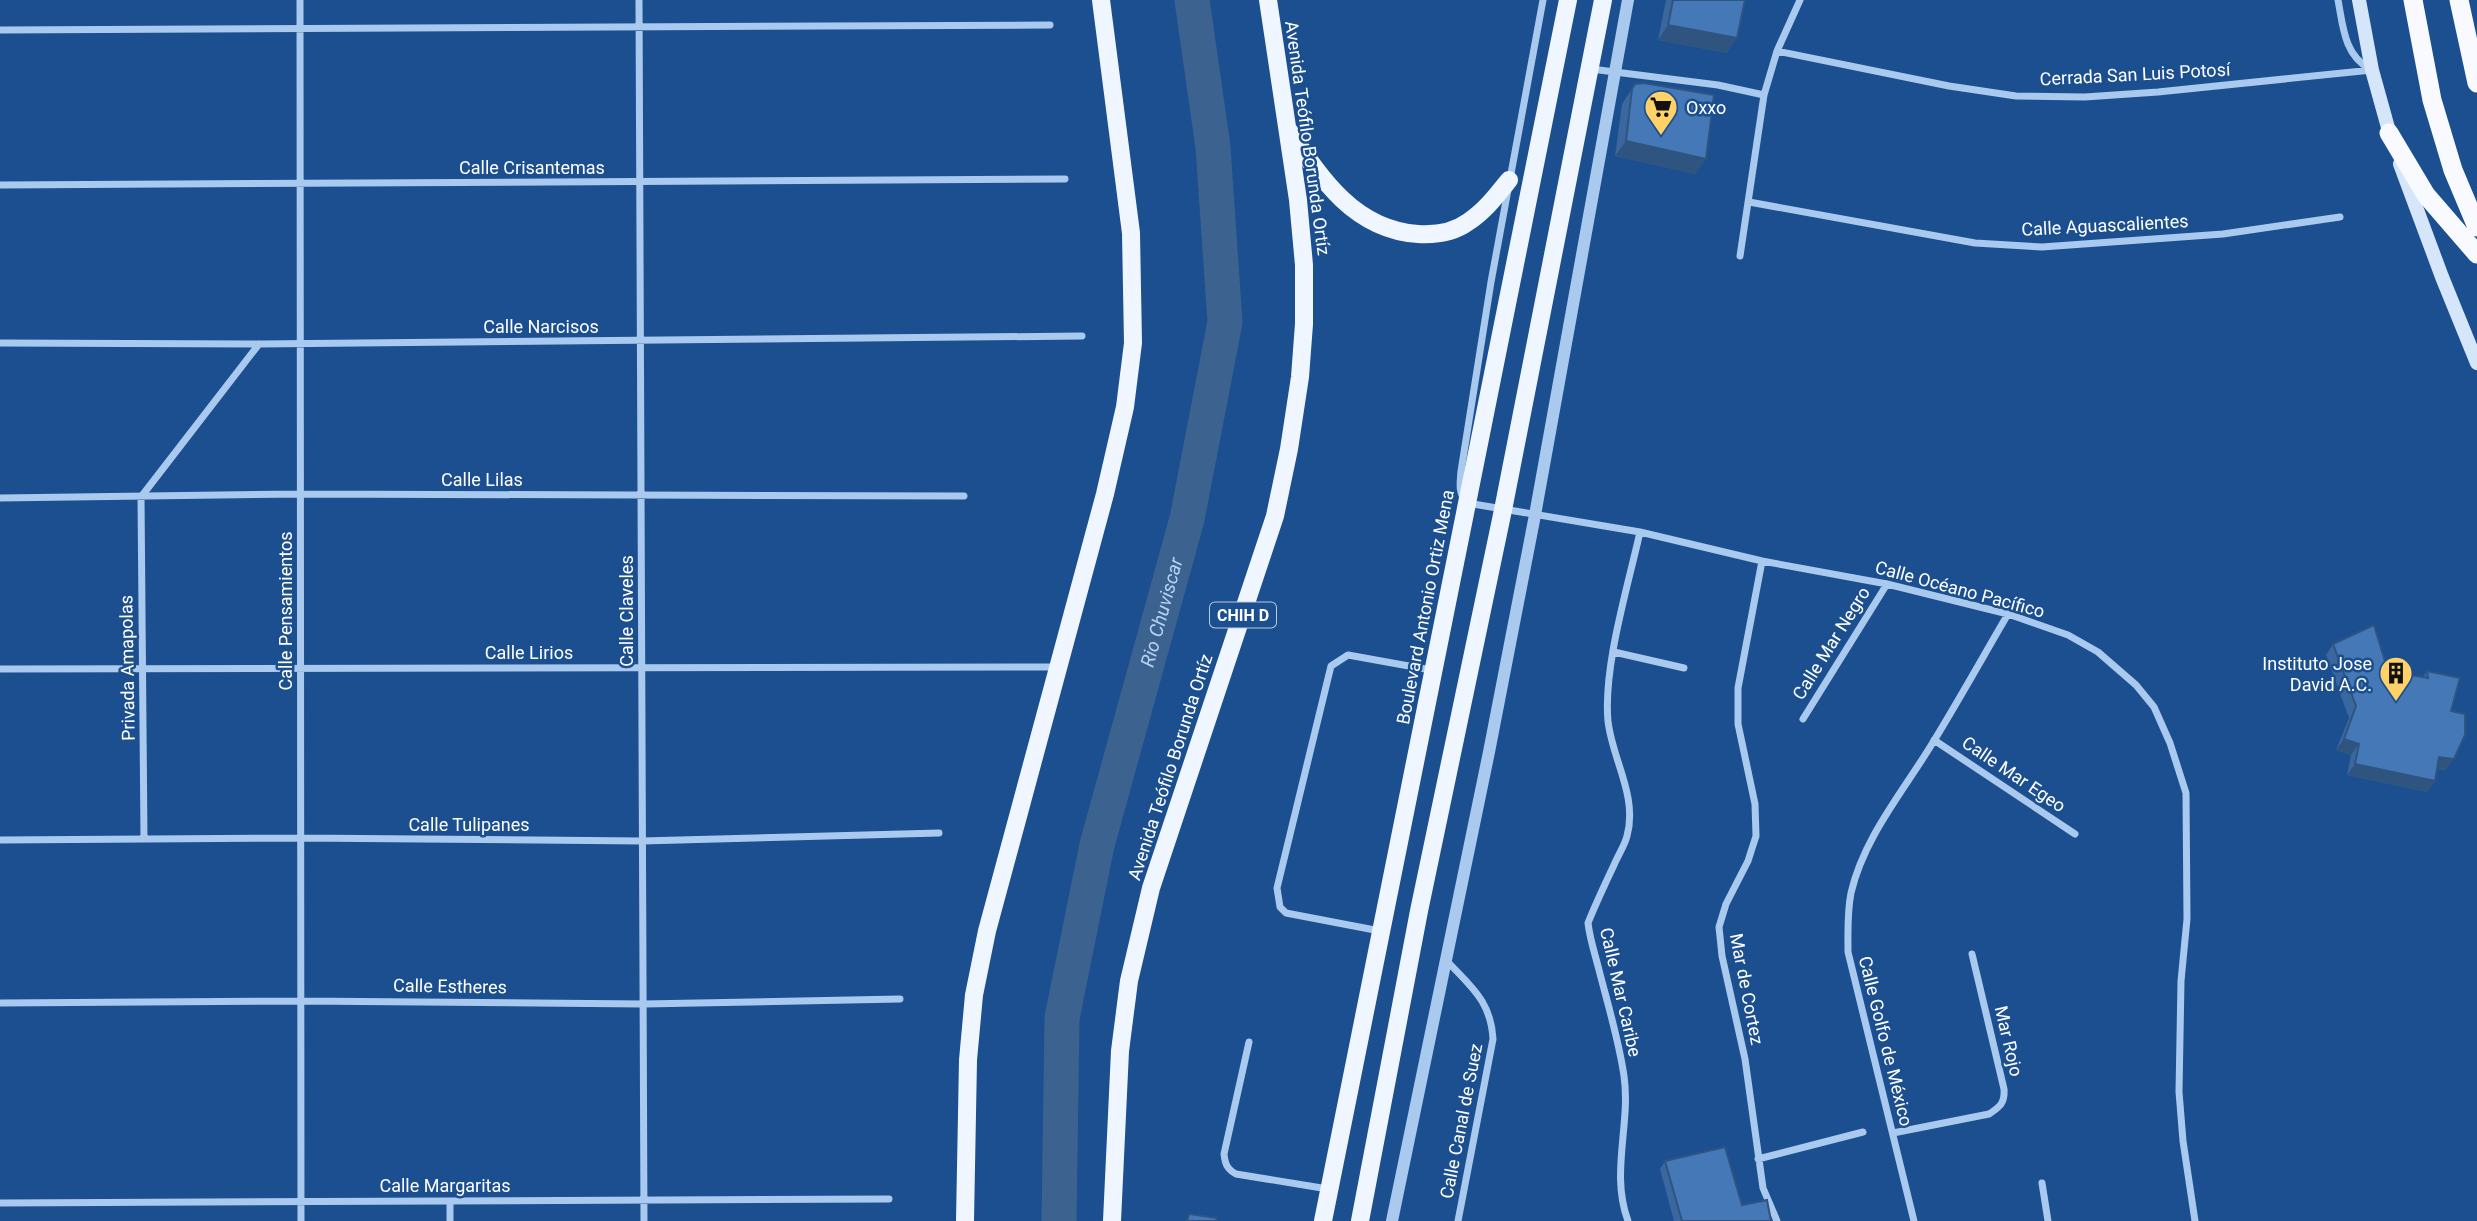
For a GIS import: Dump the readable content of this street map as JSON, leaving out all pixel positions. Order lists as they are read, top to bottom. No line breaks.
{"streets":{"main road":["Avenida Teófilo Borunda Ortíz","Boulevard Antonio Ortiz Mena","CHIH D"],"street":["Cerrada San Luis Potosí","Calle Crisantemas","Calle Aguascalientes","Calle Narcisos","Calle Lilas","Calle Océano Pacífico","Calle Pensamientos","Calle Claveles","Calle Mar Negro","Calle Lirios","Privada Amapolas","Calle Mar Egeo","Calle Tulipanes","Calle Estheres","Mar de Cortez","Calle Mar Caribe","Calle Golfo de México","Mar Rojo","Calle Canal de Suez","Calle Margaritas"]},"crossings":[["Calle Crisantemas","Calle Pensamientos"],["Calle Crisantemas","Calle Claveles"],["Calle Narcisos","Calle Pensamientos"],["Calle Narcisos","Calle Claveles"],["Calle Lilas","Calle Pensamientos"],["Calle Lilas","Calle Claveles"],["Calle Lilas","Privada Amapolas"],["Calle Océano Pacífico","Boulevard Antonio Ortiz Mena"],["Calle Océano Pacífico","Calle Mar Negro"],["Calle Océano Pacífico","Mar de Cortez"],["Calle Océano Pacífico","Calle Mar Caribe"],["Calle Océano Pacífico","Calle Golfo de México"],["Calle Pensamientos","Calle Lirios"],["Calle Pensamientos","Calle Tulipanes"],["Calle Pensamientos","Calle Estheres"],["Calle Pensamientos","Calle Margaritas"],["Calle Claveles","Calle Lirios"],["Calle Claveles","Calle Tulipanes"],["Calle Claveles","Calle Estheres"],["Calle Claveles","Calle Margaritas"],["Calle Lirios","Privada Amapolas"],["Privada Amapolas","Calle Tulipanes"],["Calle Mar Egeo","Calle Golfo de México"],["Calle Golfo de México","Mar Rojo"]],"water":["Rio Chuviscar"],"places":{"supermarket":["Oxxo"],"building":["Instituto Jose David A.C."]}}
